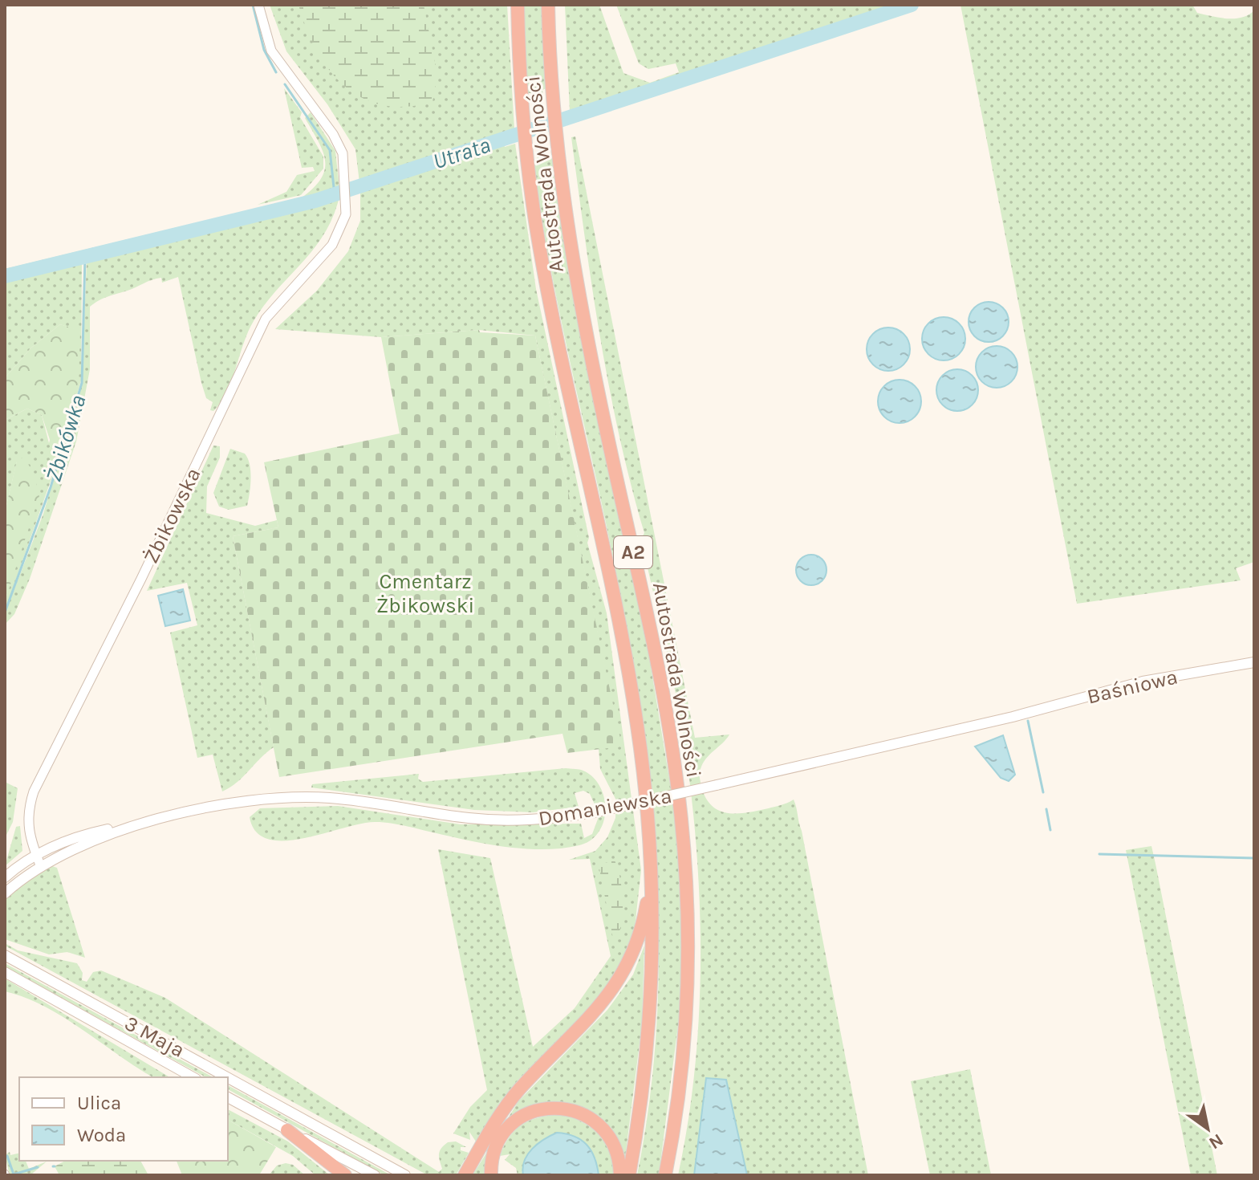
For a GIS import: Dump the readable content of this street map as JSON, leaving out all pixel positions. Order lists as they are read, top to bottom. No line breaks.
{"streets":{"highway":["Autostrada Wolności","A2"],"main road":["Baśniowa","Domaniewska","3 Maja"],"street":["Żbikowska"]},"crossings":[["Żbikowska","Domaniewska"],["Baśniowa","Domaniewska"]],"water":["Utrata","Żbikówka"],"parks":["Cmentarz Żbikowski"],"legend":["Ulica","Woda"],"north":"bottom right"}
